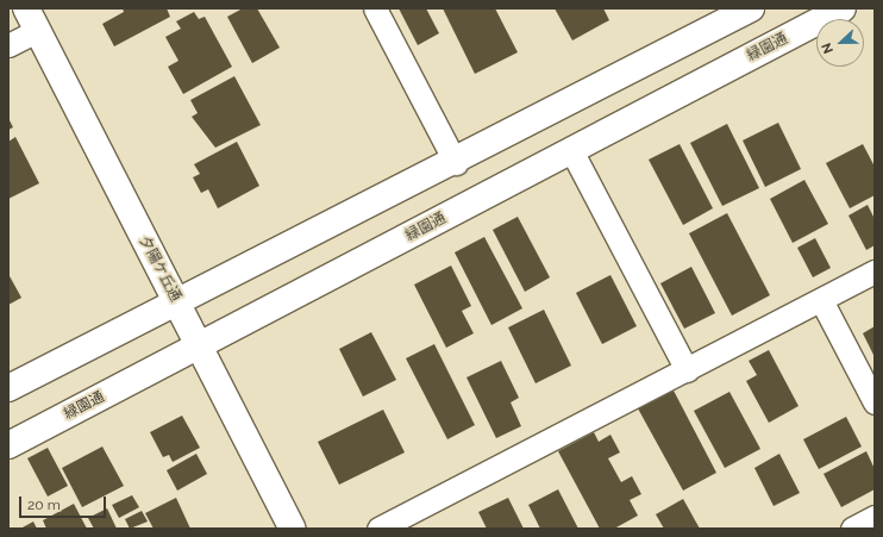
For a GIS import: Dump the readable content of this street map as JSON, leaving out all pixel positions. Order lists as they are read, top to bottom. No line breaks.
{"streets":{"street":["緑園通","夕陽ケ丘通"]},"crossings":[["緑園通","夕陽ケ丘通"]],"scale_bar":"20 m","north":"left"}
